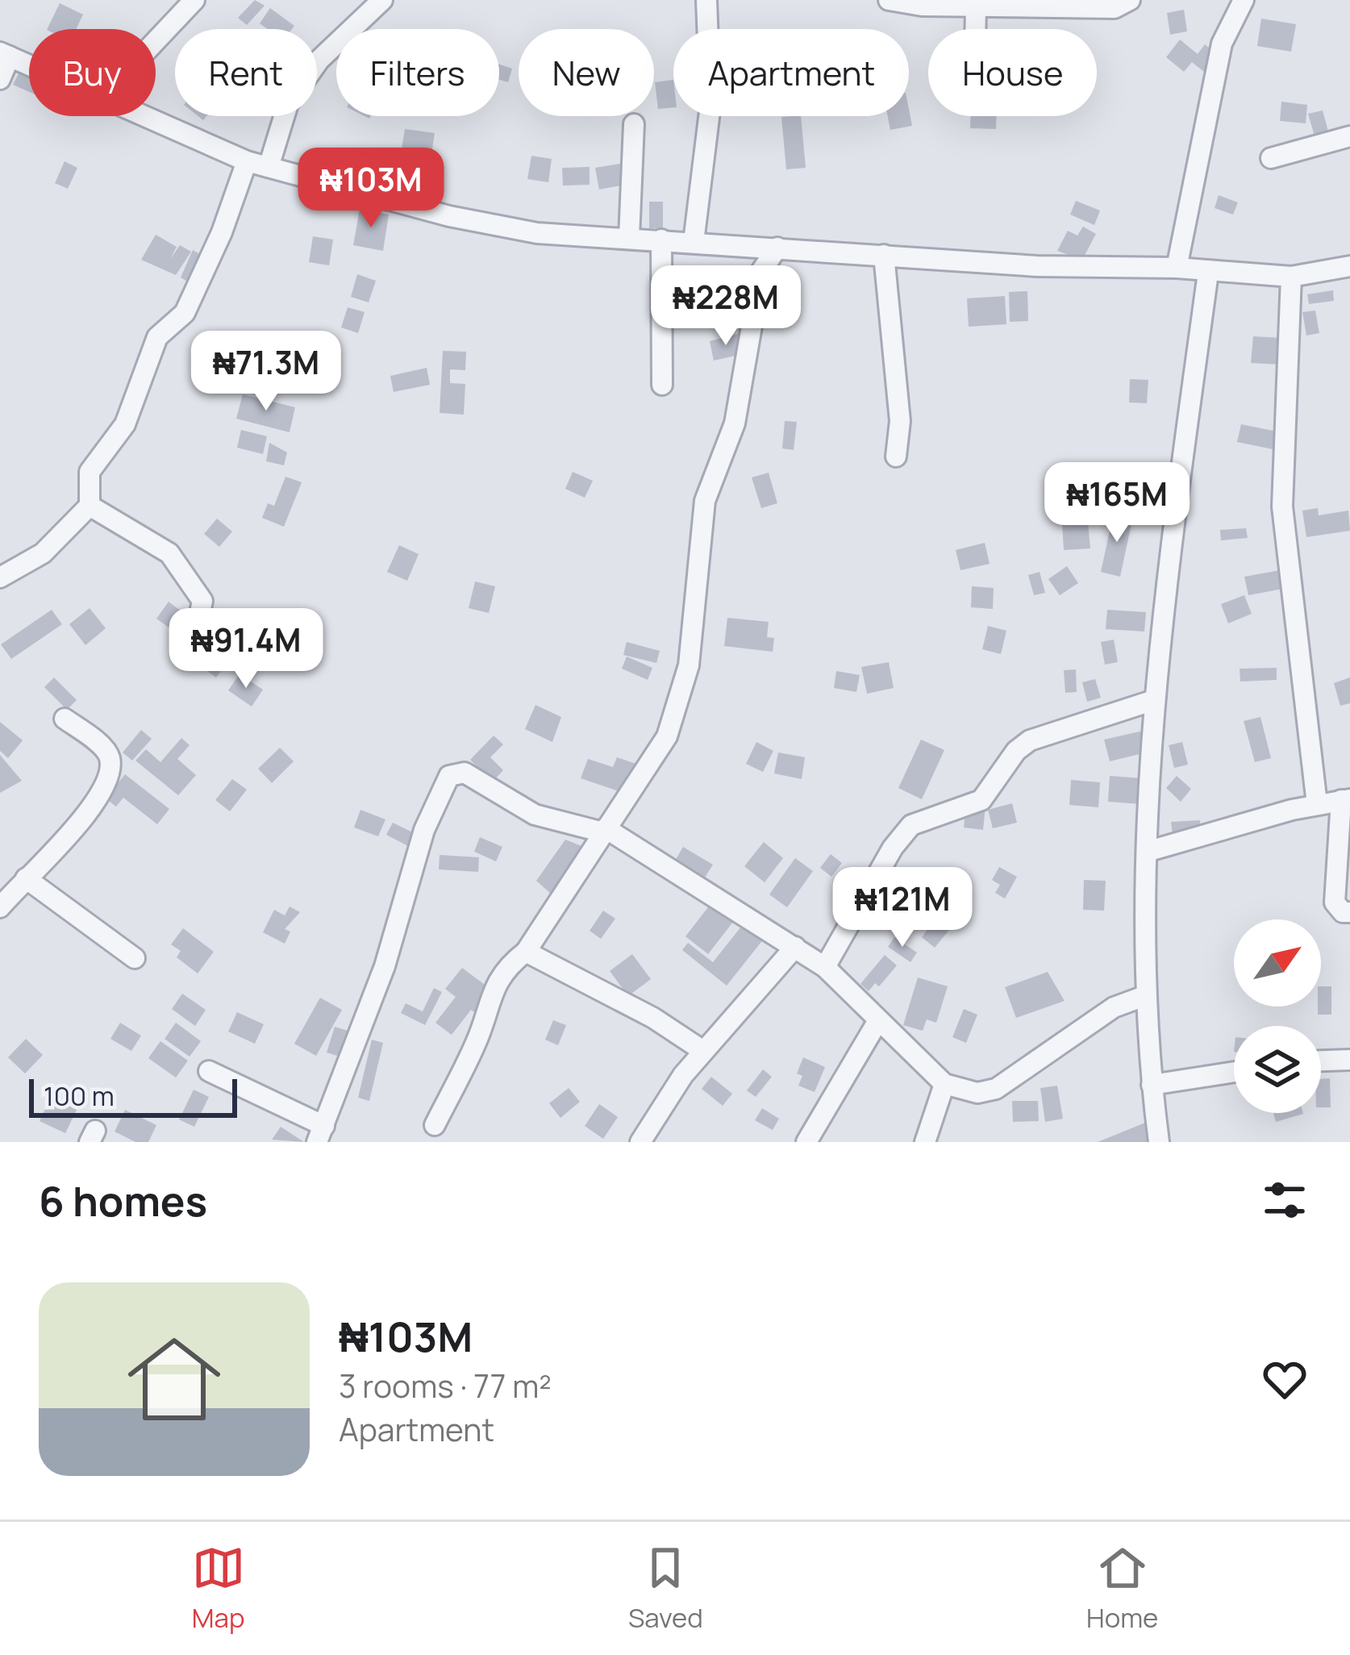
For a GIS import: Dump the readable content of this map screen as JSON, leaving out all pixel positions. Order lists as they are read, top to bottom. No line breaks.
{"scale_bar":"100 m","north":"top right","page":{"chip":["Buy","Rent","Filters","New","Apartment","House"],"price":["₦103M","₦228M","₦71.3M","₦165M","₦91.4M","₦121M"],"scale":"100 m","heading":"6 homes","list":[{"name":"₦103M","note":"3 rooms · 77 m² · Apartment"}],"tabs":["Map","Saved","Home"]}}
